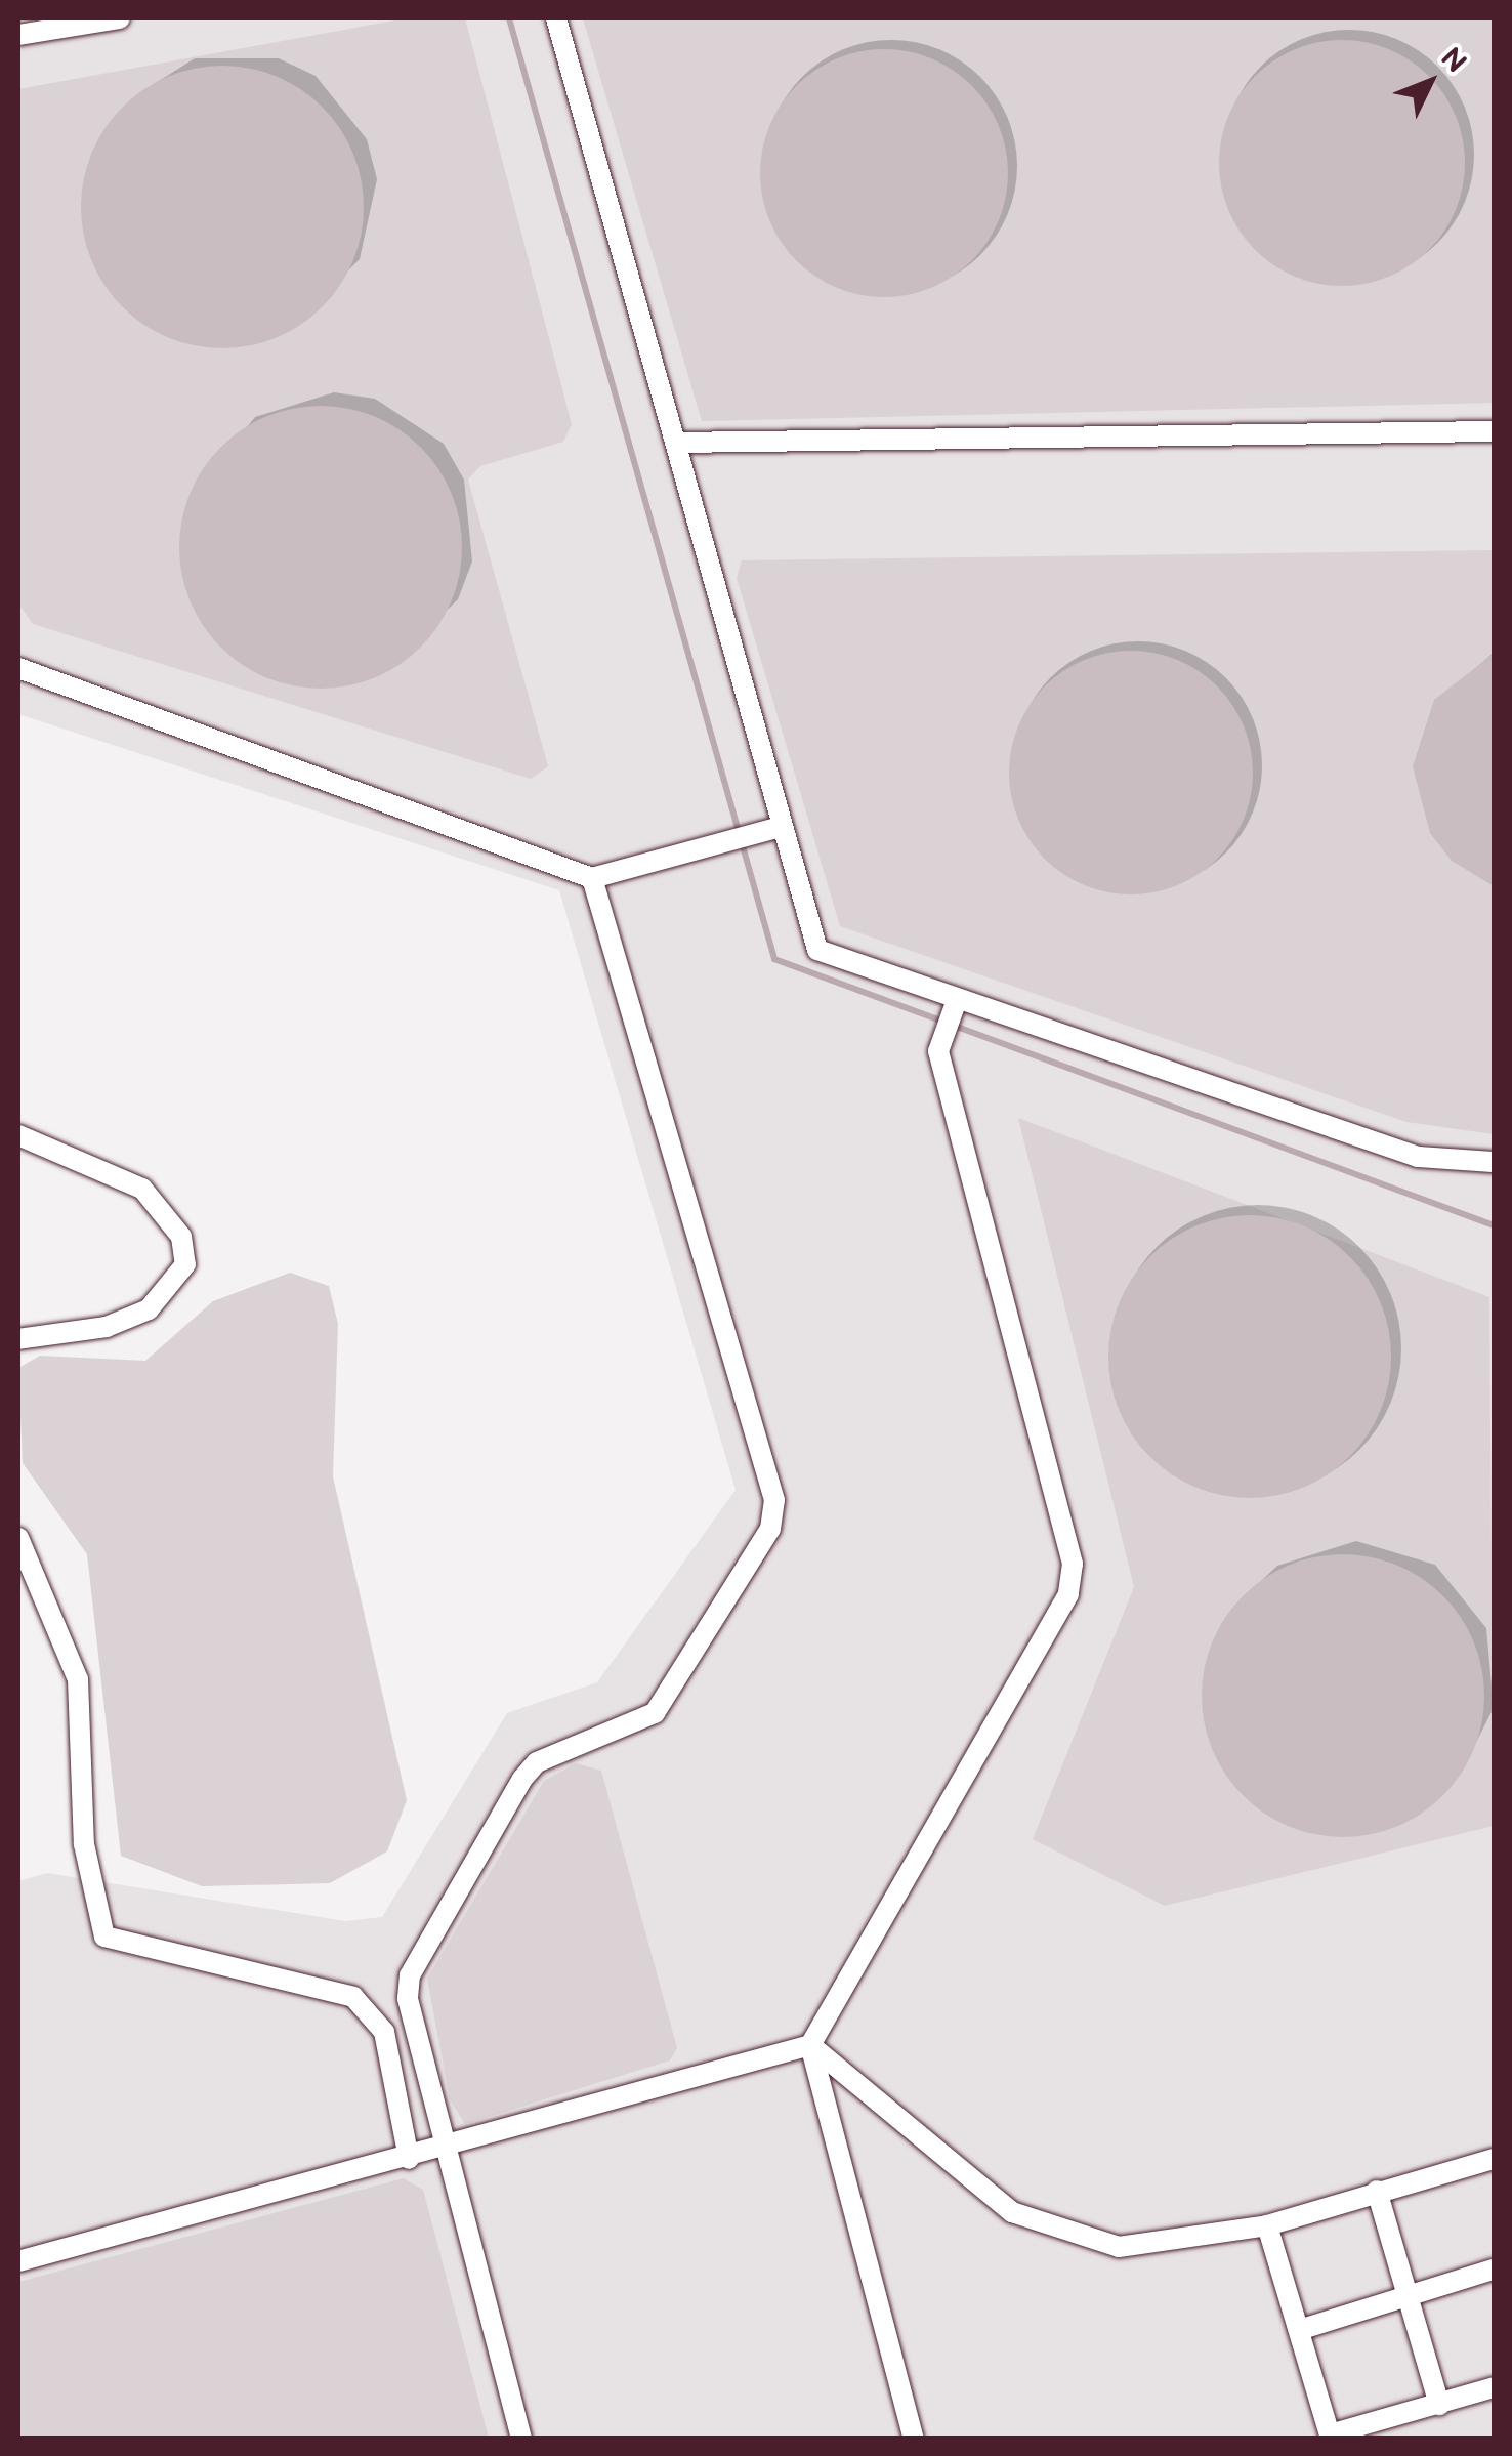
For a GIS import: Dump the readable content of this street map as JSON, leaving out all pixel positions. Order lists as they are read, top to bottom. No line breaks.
{"north":"top right"}
